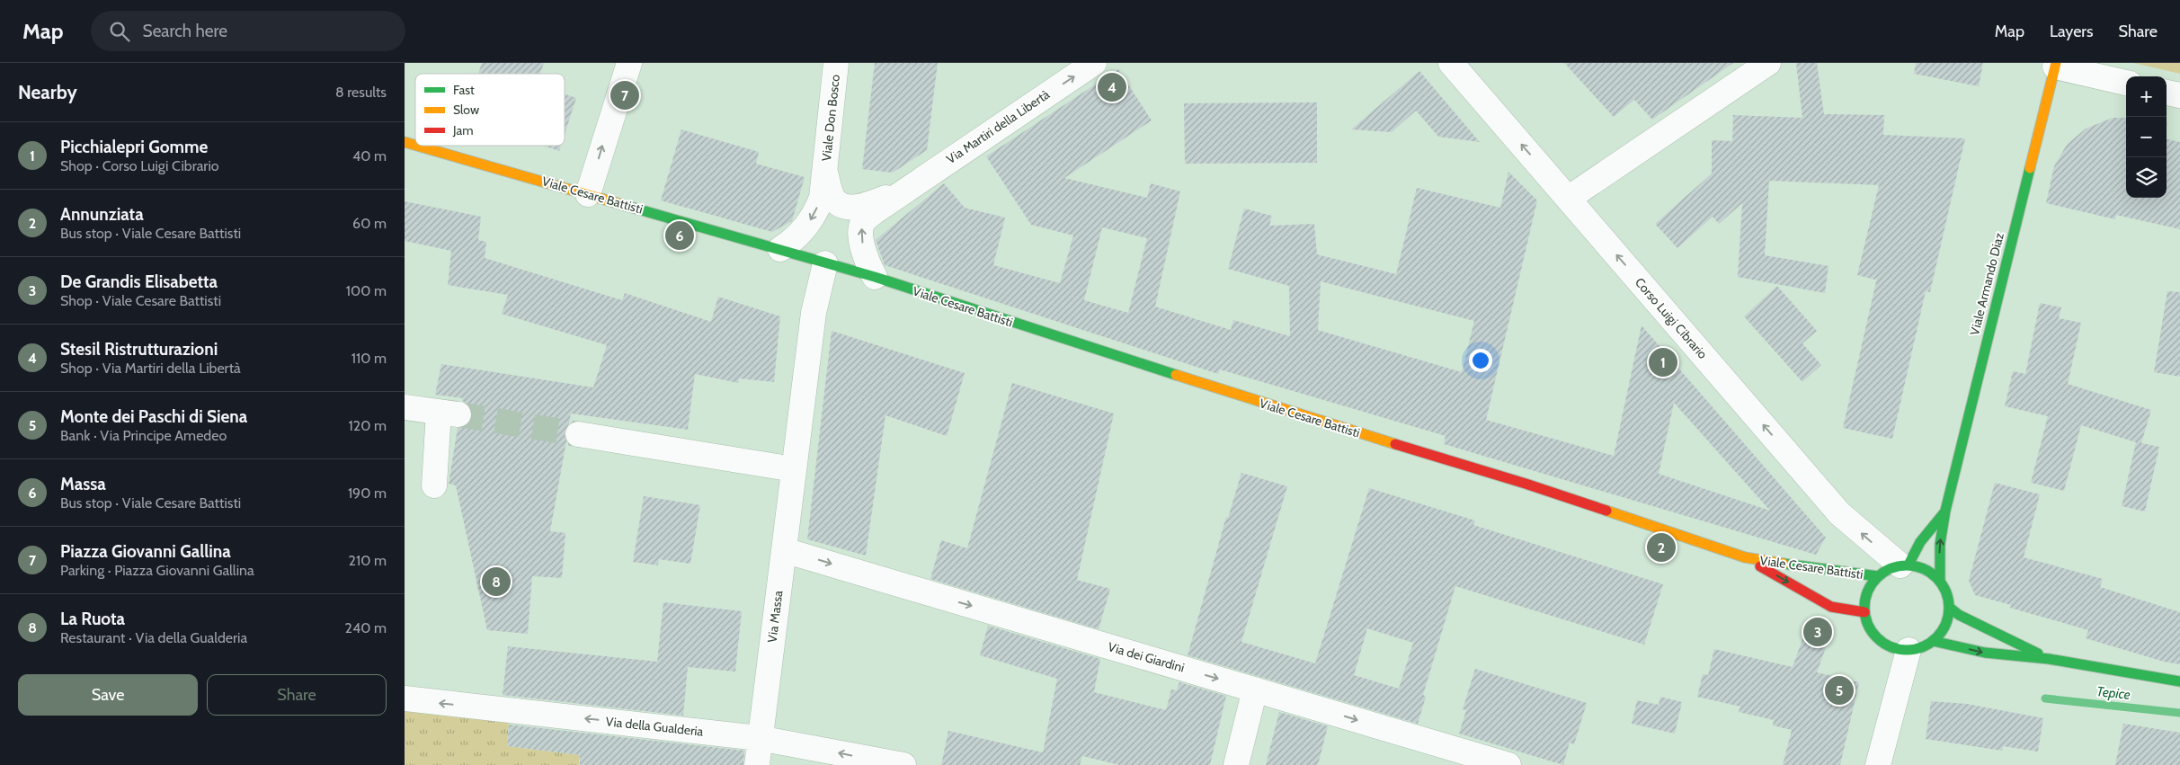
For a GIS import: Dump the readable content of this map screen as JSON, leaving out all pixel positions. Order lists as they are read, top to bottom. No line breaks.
{"streets":{"street":["Viale Don Bosco","Via Martiri della Libertà","Viale Cesare Battisti","Viale Armando Diaz","Corso Luigi Cibrario","Via Massa","Via dei Giardini","Via della Gualderia"]},"crossings":[["Viale Don Bosco","Via Martiri della Libertà"],["Viale Don Bosco","Viale Cesare Battisti"],["Viale Cesare Battisti","Viale Armando Diaz"],["Viale Cesare Battisti","Corso Luigi Cibrario"],["Viale Cesare Battisti","Via Massa"],["Viale Armando Diaz","Corso Luigi Cibrario"],["Via Massa","Via dei Giardini"],["Via Massa","Via della Gualderia"]],"one_way":["Via Martiri della Libertà","Corso Luigi Cibrario","Via dei Giardini","Via della Gualderia"],"water":["Tepice"],"legend":["Fast","Slow","Jam"],"page":{"header":"Map","search":"Search here","nav":["Map","Layers","Share"],"heading":["Nearby","8 results"],"pins":["4","7","6","1","2","8","3","5"],"map_buttons":["+","−"],"list":[{"mark":"1","name":"Picchialepri Gomme","note":"Shop · Corso Luigi Cibrario","value":"40 m"},{"mark":"2","name":"Annunziata","note":"Bus stop · Viale Cesare Battisti","value":"60 m"},{"mark":"3","name":"De Grandis Elisabetta","note":"Shop · Viale Cesare Battisti","value":"100 m"},{"mark":"4","name":"Stesil Ristrutturazioni","note":"Shop · Via Martiri della Libertà","value":"110 m"},{"mark":"5","name":"Monte dei Paschi di Siena","note":"Bank · Via Principe Amedeo","value":"120 m"},{"mark":"6","name":"Massa","note":"Bus stop · Viale Cesare Battisti","value":"190 m"},{"mark":"7","name":"Piazza Giovanni Gallina","note":"Parking · Piazza Giovanni Gallina","value":"210 m"},{"mark":"8","name":"La Ruota","note":"Restaurant · Via della Gualderia","value":"240 m"}],"buttons":["Save","Share"]}}
